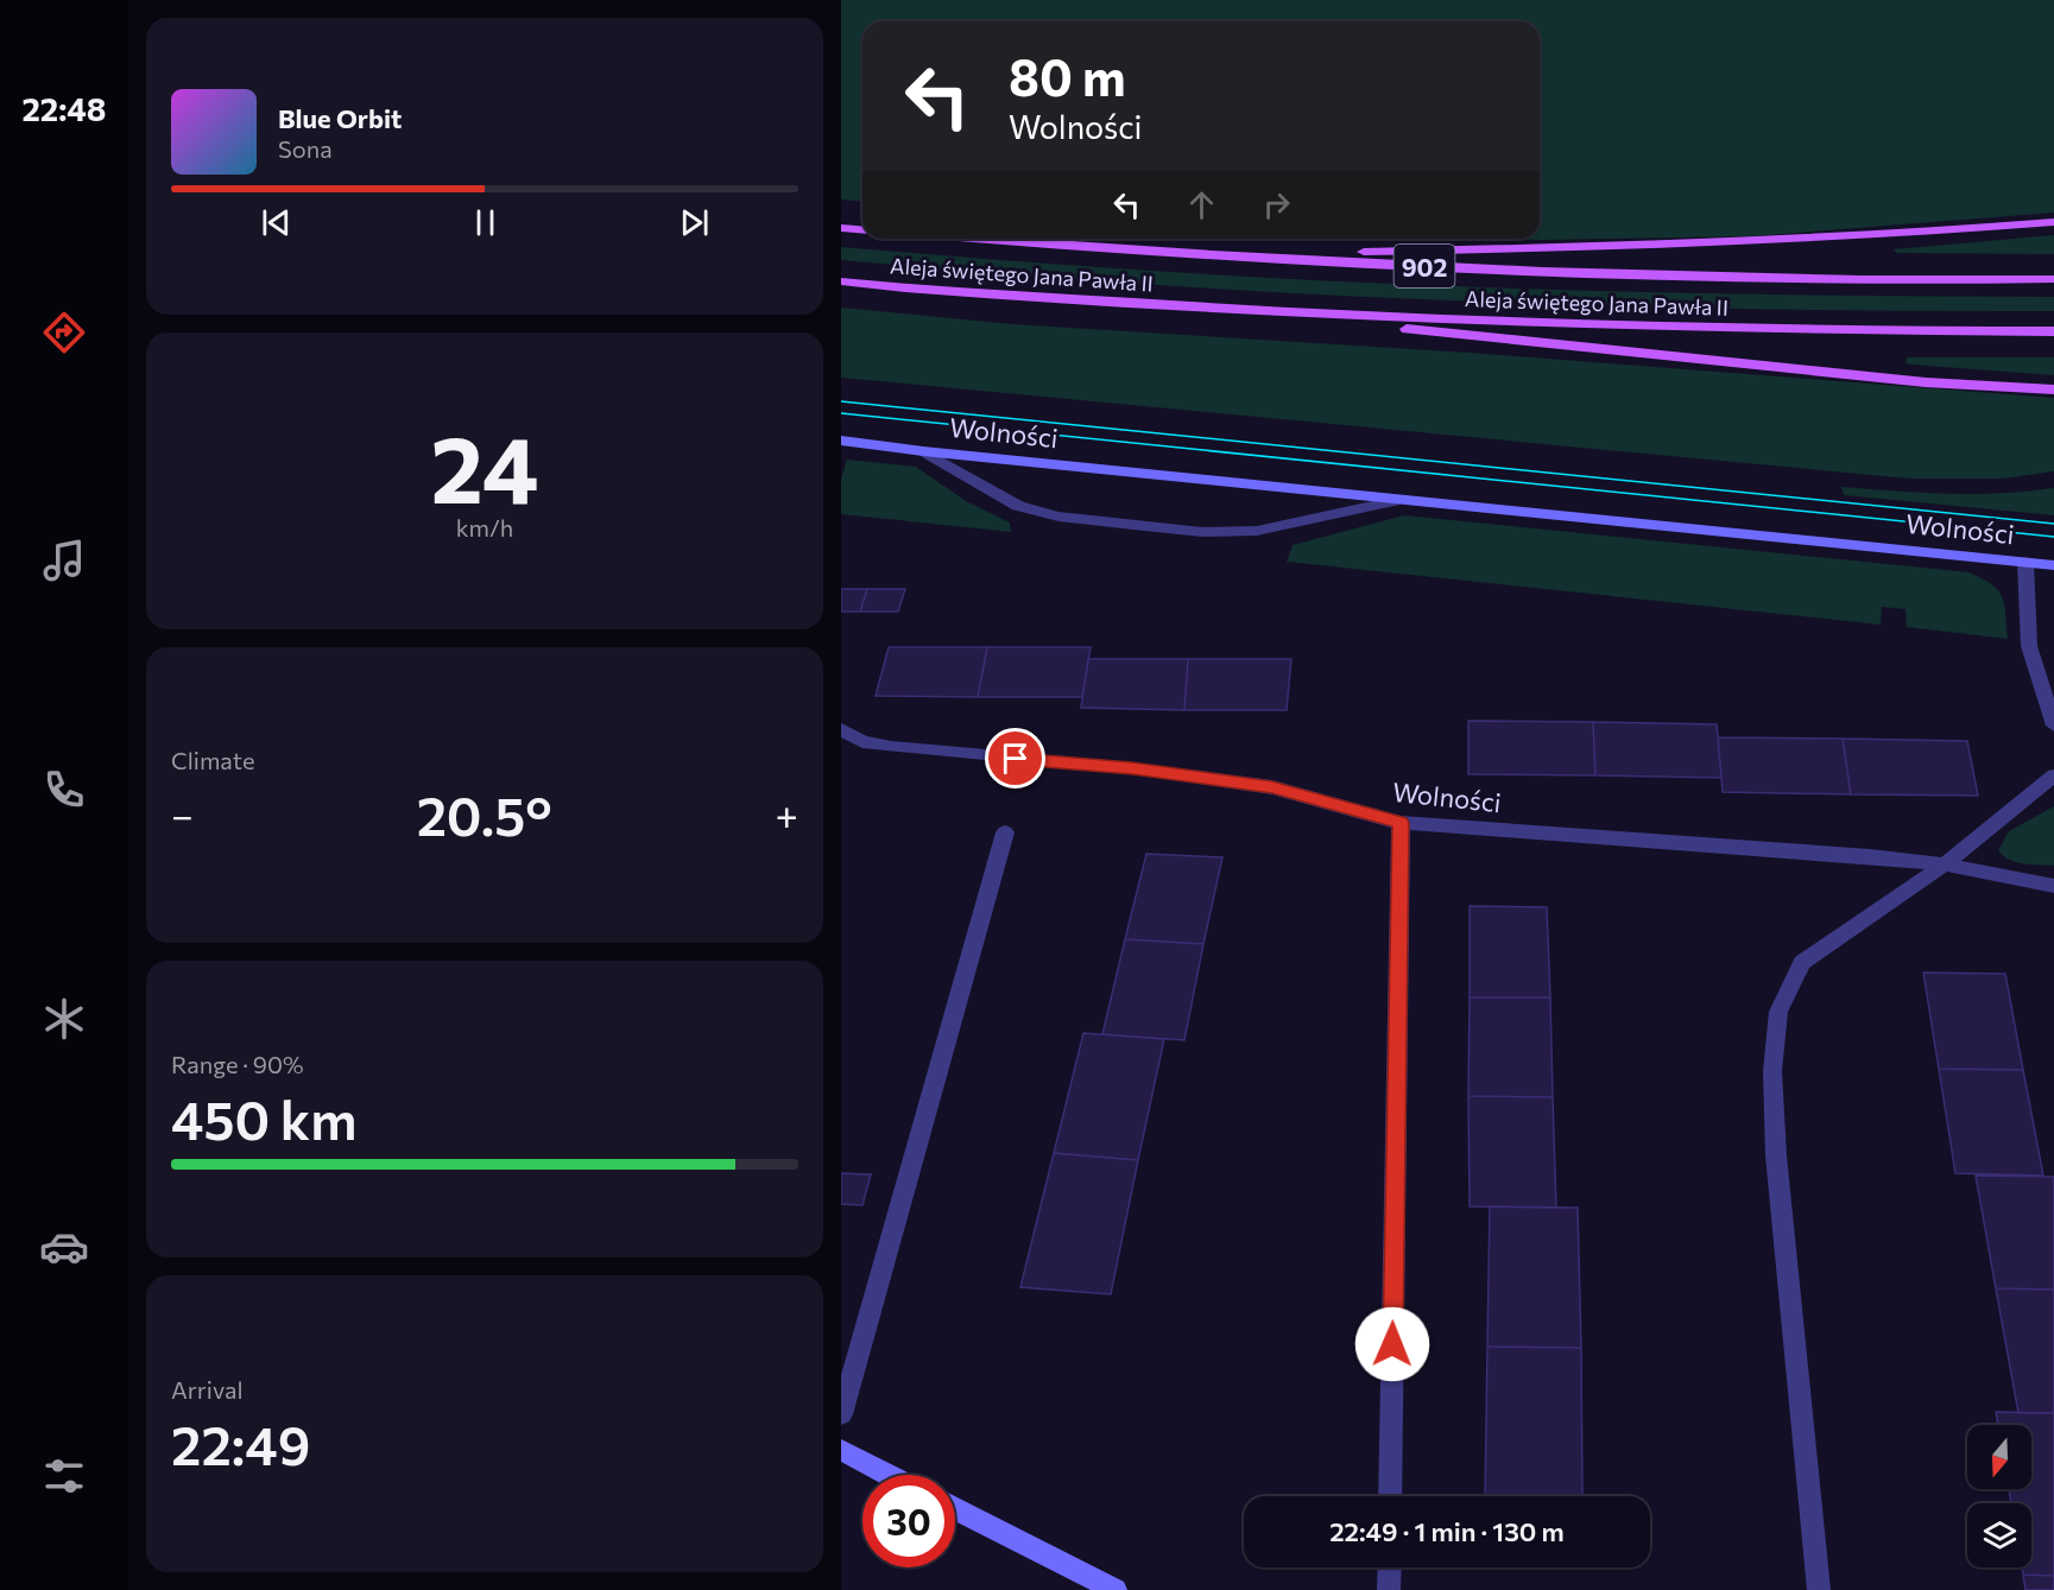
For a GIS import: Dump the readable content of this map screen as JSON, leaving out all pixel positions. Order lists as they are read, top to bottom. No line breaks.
{"streets":{"main road":["902","Aleja świętego Jana Pawła II"],"street":["Wolności"]},"north":"bottom","page":{"tabs":"22:48","turn":["80 m","Wolności"],"song":["Blue Orbit","Sona"],"tile":[["24","km/h"],"Climate",["Range · 90%","450 km"],["Arrival","22:49"]],"heat":["−","20.5°","+"],"limit":"30","trip":"22:49 · 1 min · 130 m"}}
